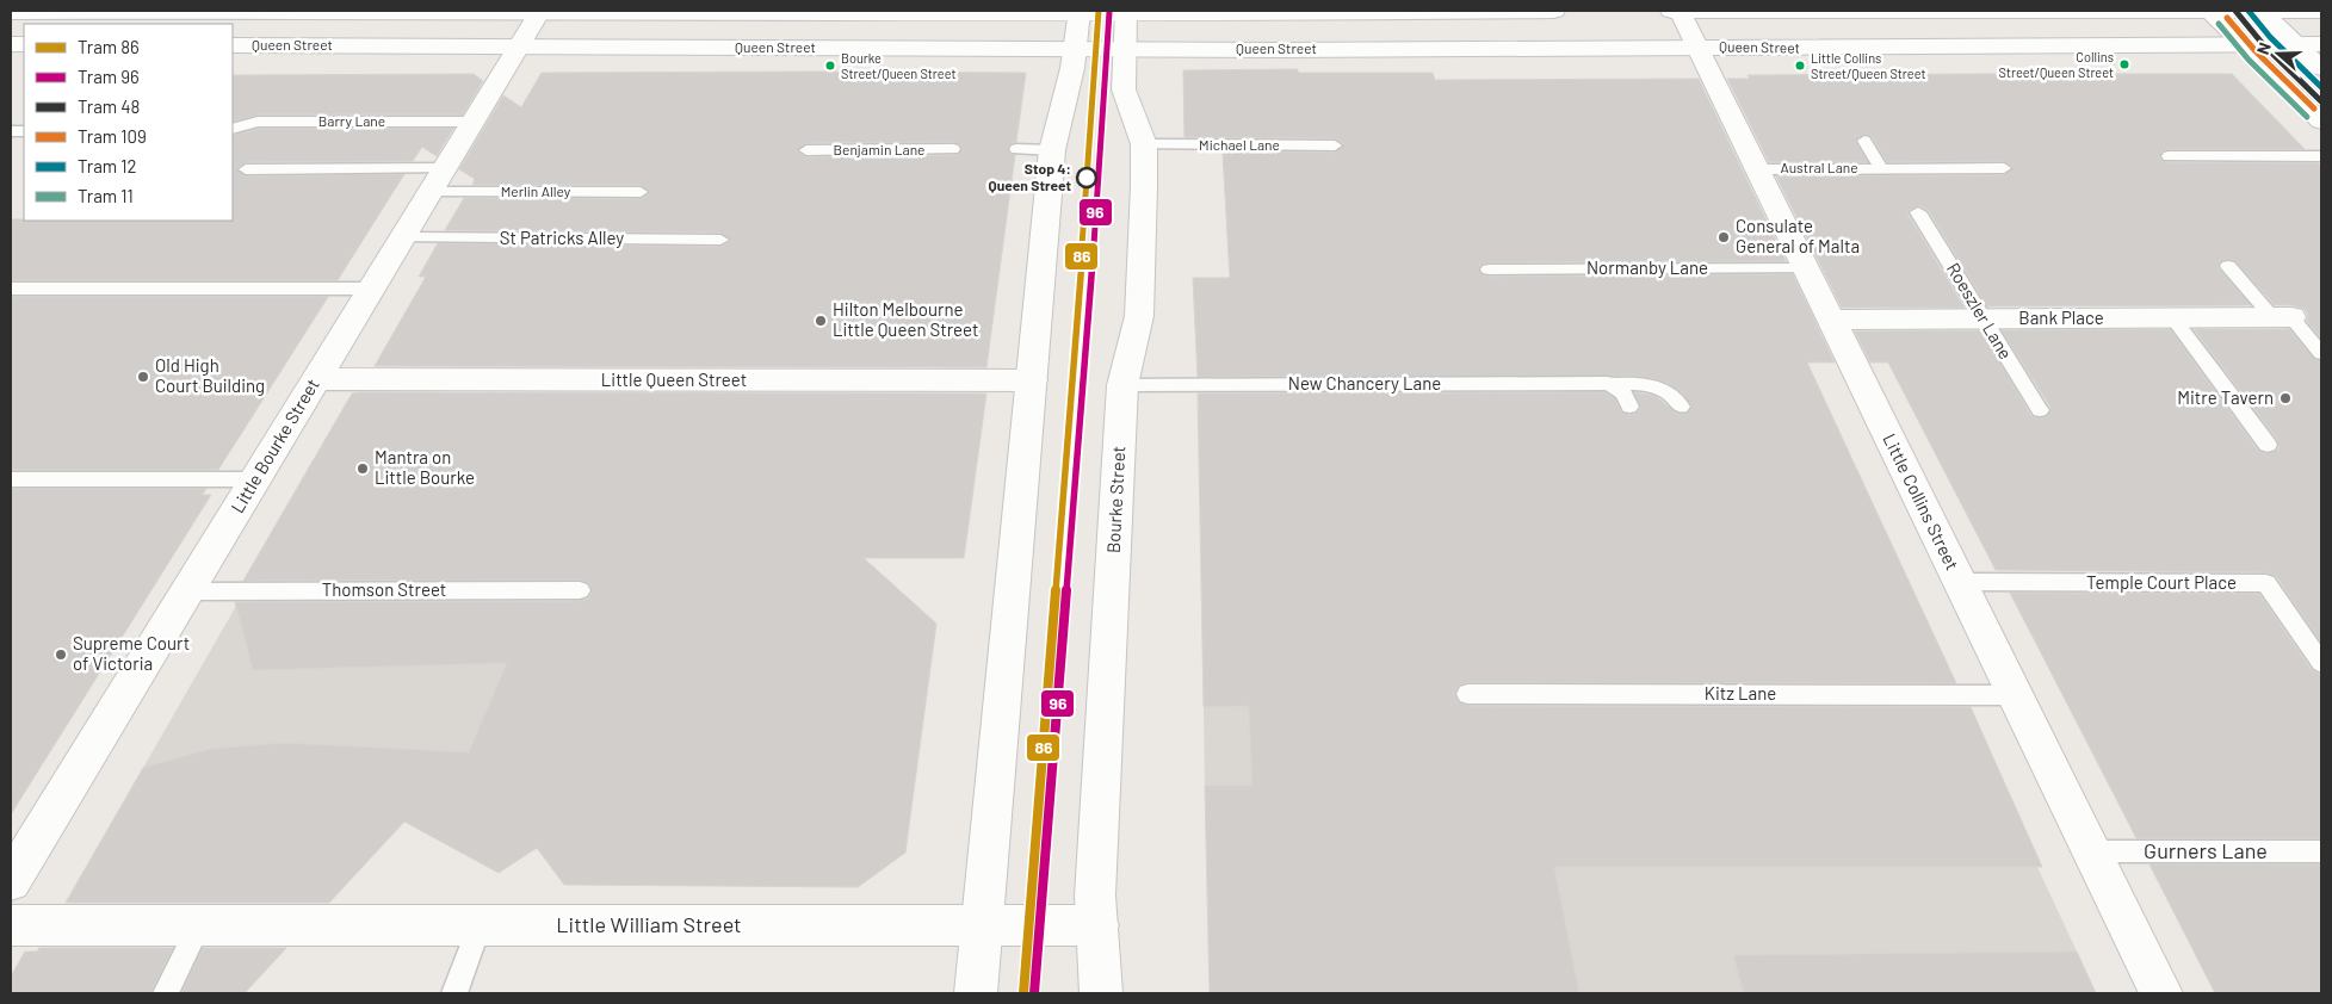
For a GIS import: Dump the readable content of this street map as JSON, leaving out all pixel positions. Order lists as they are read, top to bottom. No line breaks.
{"streets":{"street":["Queen Street","Bank Place","Little Queen Street","Little Bourke Street","Bourke Street","Little Collins Street","Little William Street"],"lane":["Barry Lane","Michael Lane","Benjamin Lane","Austral Lane","Merlin Alley","St Patricks Alley","Normanby Lane","Roeszler Lane","New Chancery Lane","Temple Court Place","Thomson Street","Kitz Lane","Gurners Lane"]},"crossings":[["Queen Street","Little Bourke Street"],["Queen Street","Bourke Street"],["Queen Street","Little Collins Street"],["Barry Lane","Little Bourke Street"],["Michael Lane","Bourke Street"],["Austral Lane","Little Collins Street"],["Merlin Alley","Little Bourke Street"],["St Patricks Alley","Little Bourke Street"],["Normanby Lane","Little Collins Street"],["Roeszler Lane","Bank Place"],["Bank Place","Little Collins Street"],["Little Queen Street","Little Bourke Street"],["New Chancery Lane","Bourke Street"],["Little Bourke Street","Thomson Street"],["Bourke Street","Little William Street"],["Little Collins Street","Temple Court Place"],["Little Collins Street","Kitz Lane"],["Little Collins Street","Gurners Lane"]],"places":["Collins Street/Queen Street","Bourke Street/Queen Street","Little Collins Street/Queen Street","Stop 4: Queen Street","Consulate General of Malta","Hilton Melbourne Little Queen Street","Old High Court Building","Mitre Tavern","Mantra on Little Bourke","Supreme Court of Victoria"],"lines":["tram line 86","tram line 48","tram line 12","tram line 96","tram line 109","tram line 11"],"legend":["Tram 86","Tram 96","Tram 48","Tram 109","Tram 12","Tram 11"],"north":"left"}
